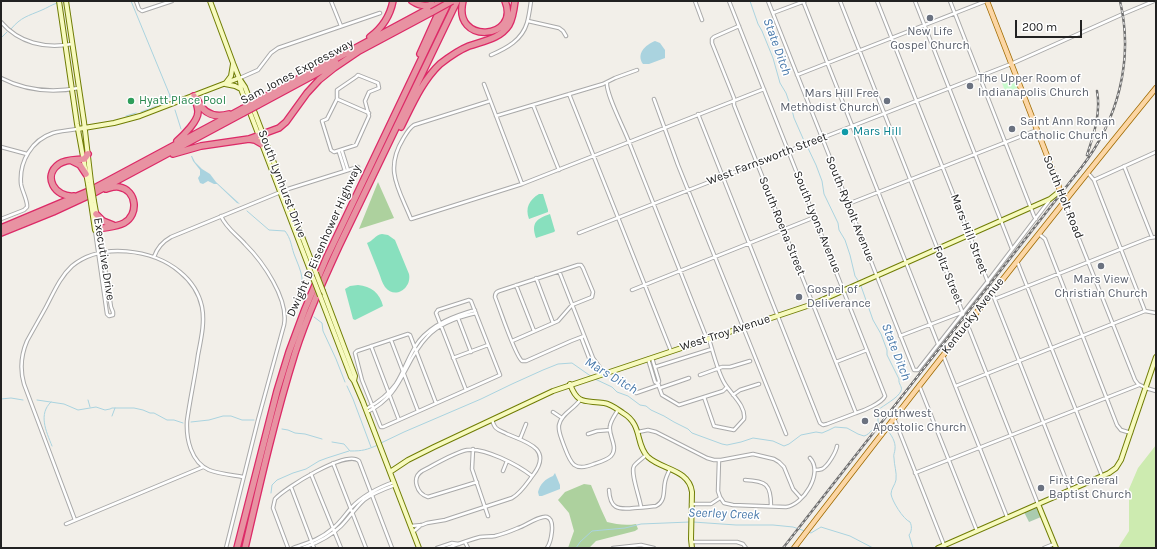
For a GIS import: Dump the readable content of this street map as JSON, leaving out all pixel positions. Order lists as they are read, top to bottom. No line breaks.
{"streets":{"highway":["Sam Jones Expressway","Dwight D Eisenhower Highway"],"main road":["South Holt Road","Kentucky Avenue"],"street":["West Farnsworth Street","South Lynhurst Drive","South Rybolt Avenue","South Lyons Avenue","South Roena Street","Mars Hill Street","Executive Drive","Foltz Street","West Troy Avenue"]},"crossings":[["Sam Jones Expressway","Dwight D Eisenhower Highway"],["West Farnsworth Street","South Holt Road"],["West Farnsworth Street","South Rybolt Avenue"],["West Farnsworth Street","South Lyons Avenue"],["West Farnsworth Street","South Roena Street"],["West Farnsworth Street","Mars Hill Street"],["West Farnsworth Street","Foltz Street"],["South Lynhurst Drive","West Troy Avenue"],["South Holt Road","Kentucky Avenue"],["South Holt Road","West Troy Avenue"],["South Rybolt Avenue","West Troy Avenue"],["South Lyons Avenue","South Roena Street"],["South Lyons Avenue","West Troy Avenue"],["South Roena Street","West Troy Avenue"],["Mars Hill Street","Kentucky Avenue"],["Mars Hill Street","West Troy Avenue"],["Foltz Street","Kentucky Avenue"],["Foltz Street","West Troy Avenue"]],"water":["State Ditch","Mars Ditch","Seerley Creek"],"places":["New Life Gospel Church","The Upper Room of Indianapolis Church","Hyatt Place Pool","Mars Hill Free Methodist Church","Saint Ann Roman Catholic Church","Mars Hill","Mars View Christian Church","Gospel of Deliverance","Southwest Apostolic Church","First General Baptist Church"],"scale_bar":"200 m"}
